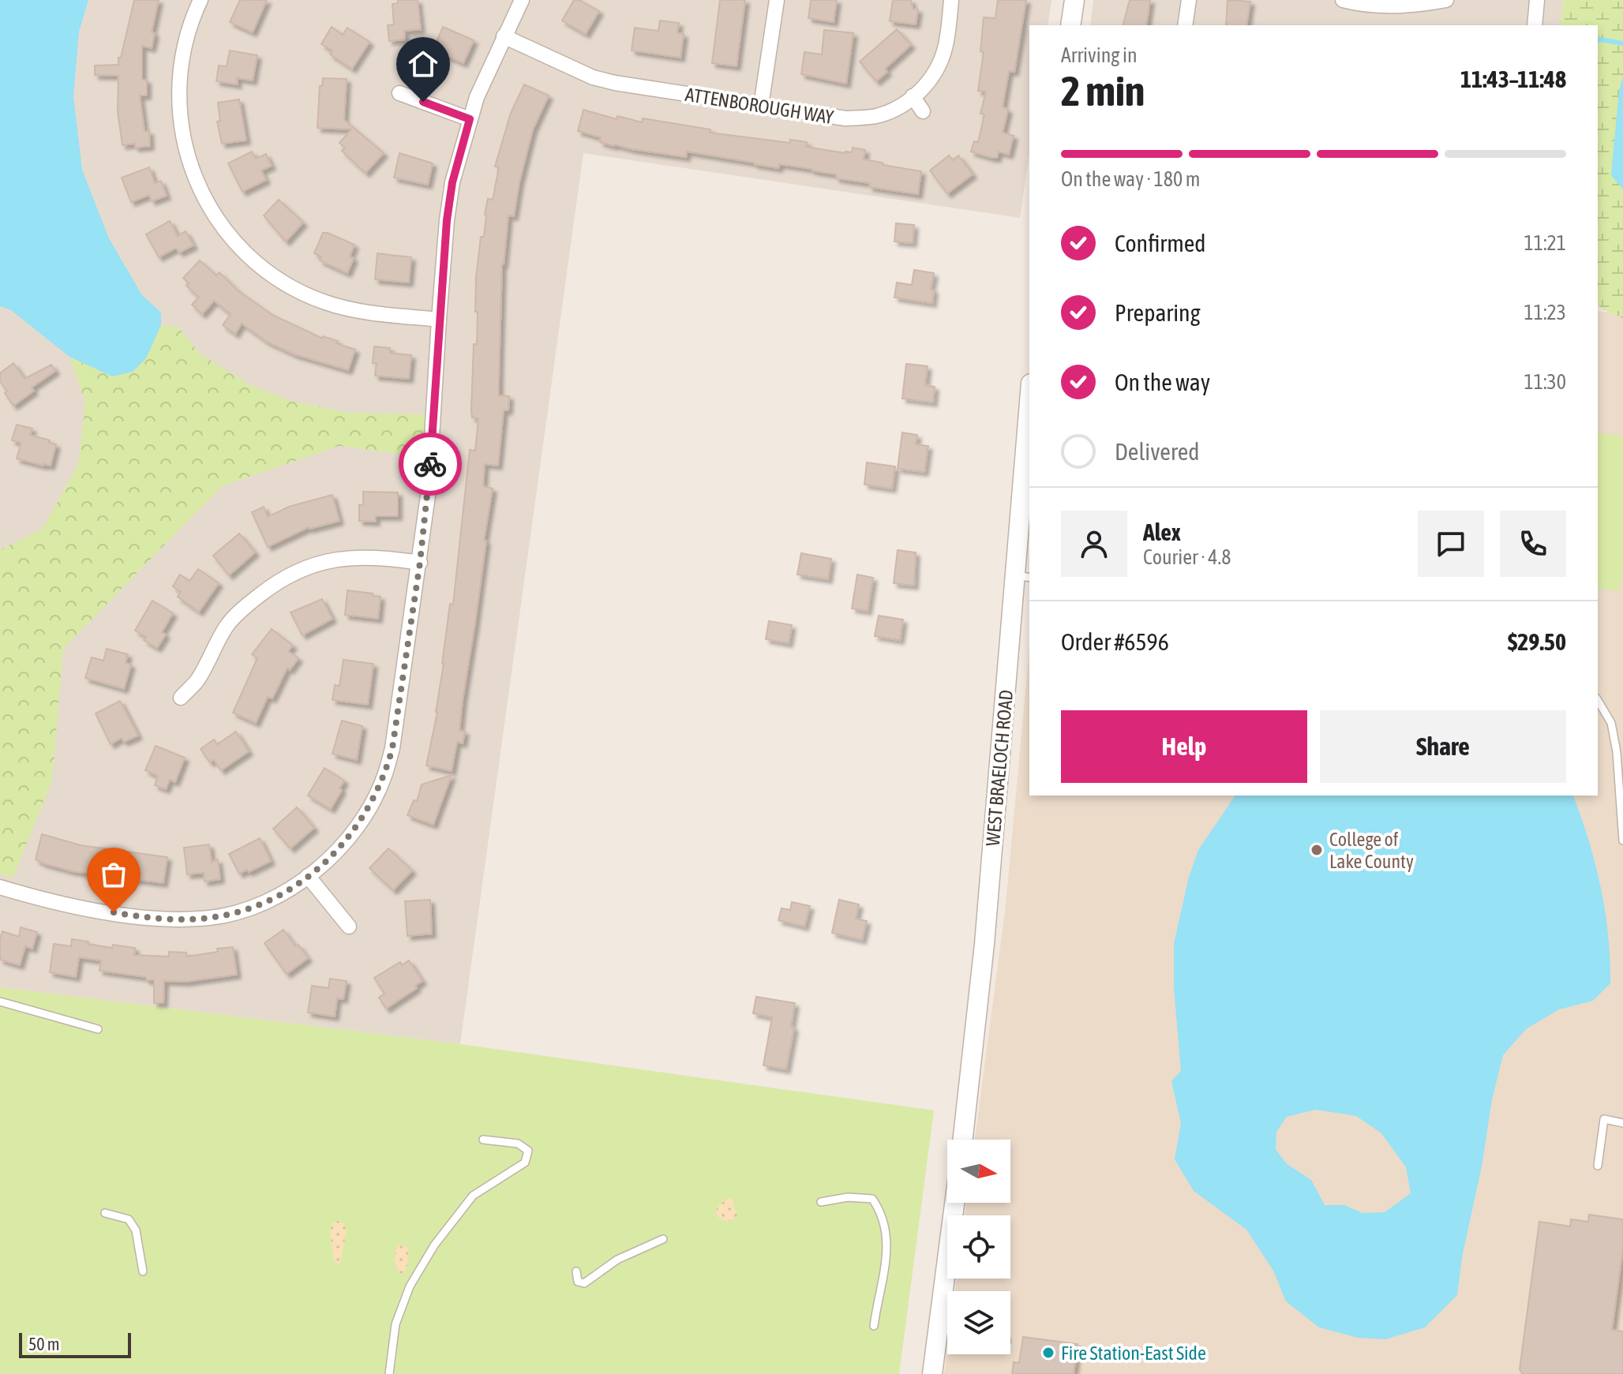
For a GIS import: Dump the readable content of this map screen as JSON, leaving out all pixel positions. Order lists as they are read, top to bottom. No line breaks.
{"streets":{"street":["ATTENBOROUGH WAY","WEST BRAELOCH ROAD"]},"places":["College of Lake County","Fire Station-East Side"],"scale_bar":"50 m","north":"right","page":{"heading":["2 min","Arriving in","11:43–11:48"],"panel":["Alex","Courier · 4.8","Order #6596","$29.50"],"bar":"On the way · 180 m","list":[["Confirmed","11:21"],["Preparing","11:23"],["On the way","11:30"],"Delivered"],"buttons":["Help","Share"],"scale":"50 m"}}
